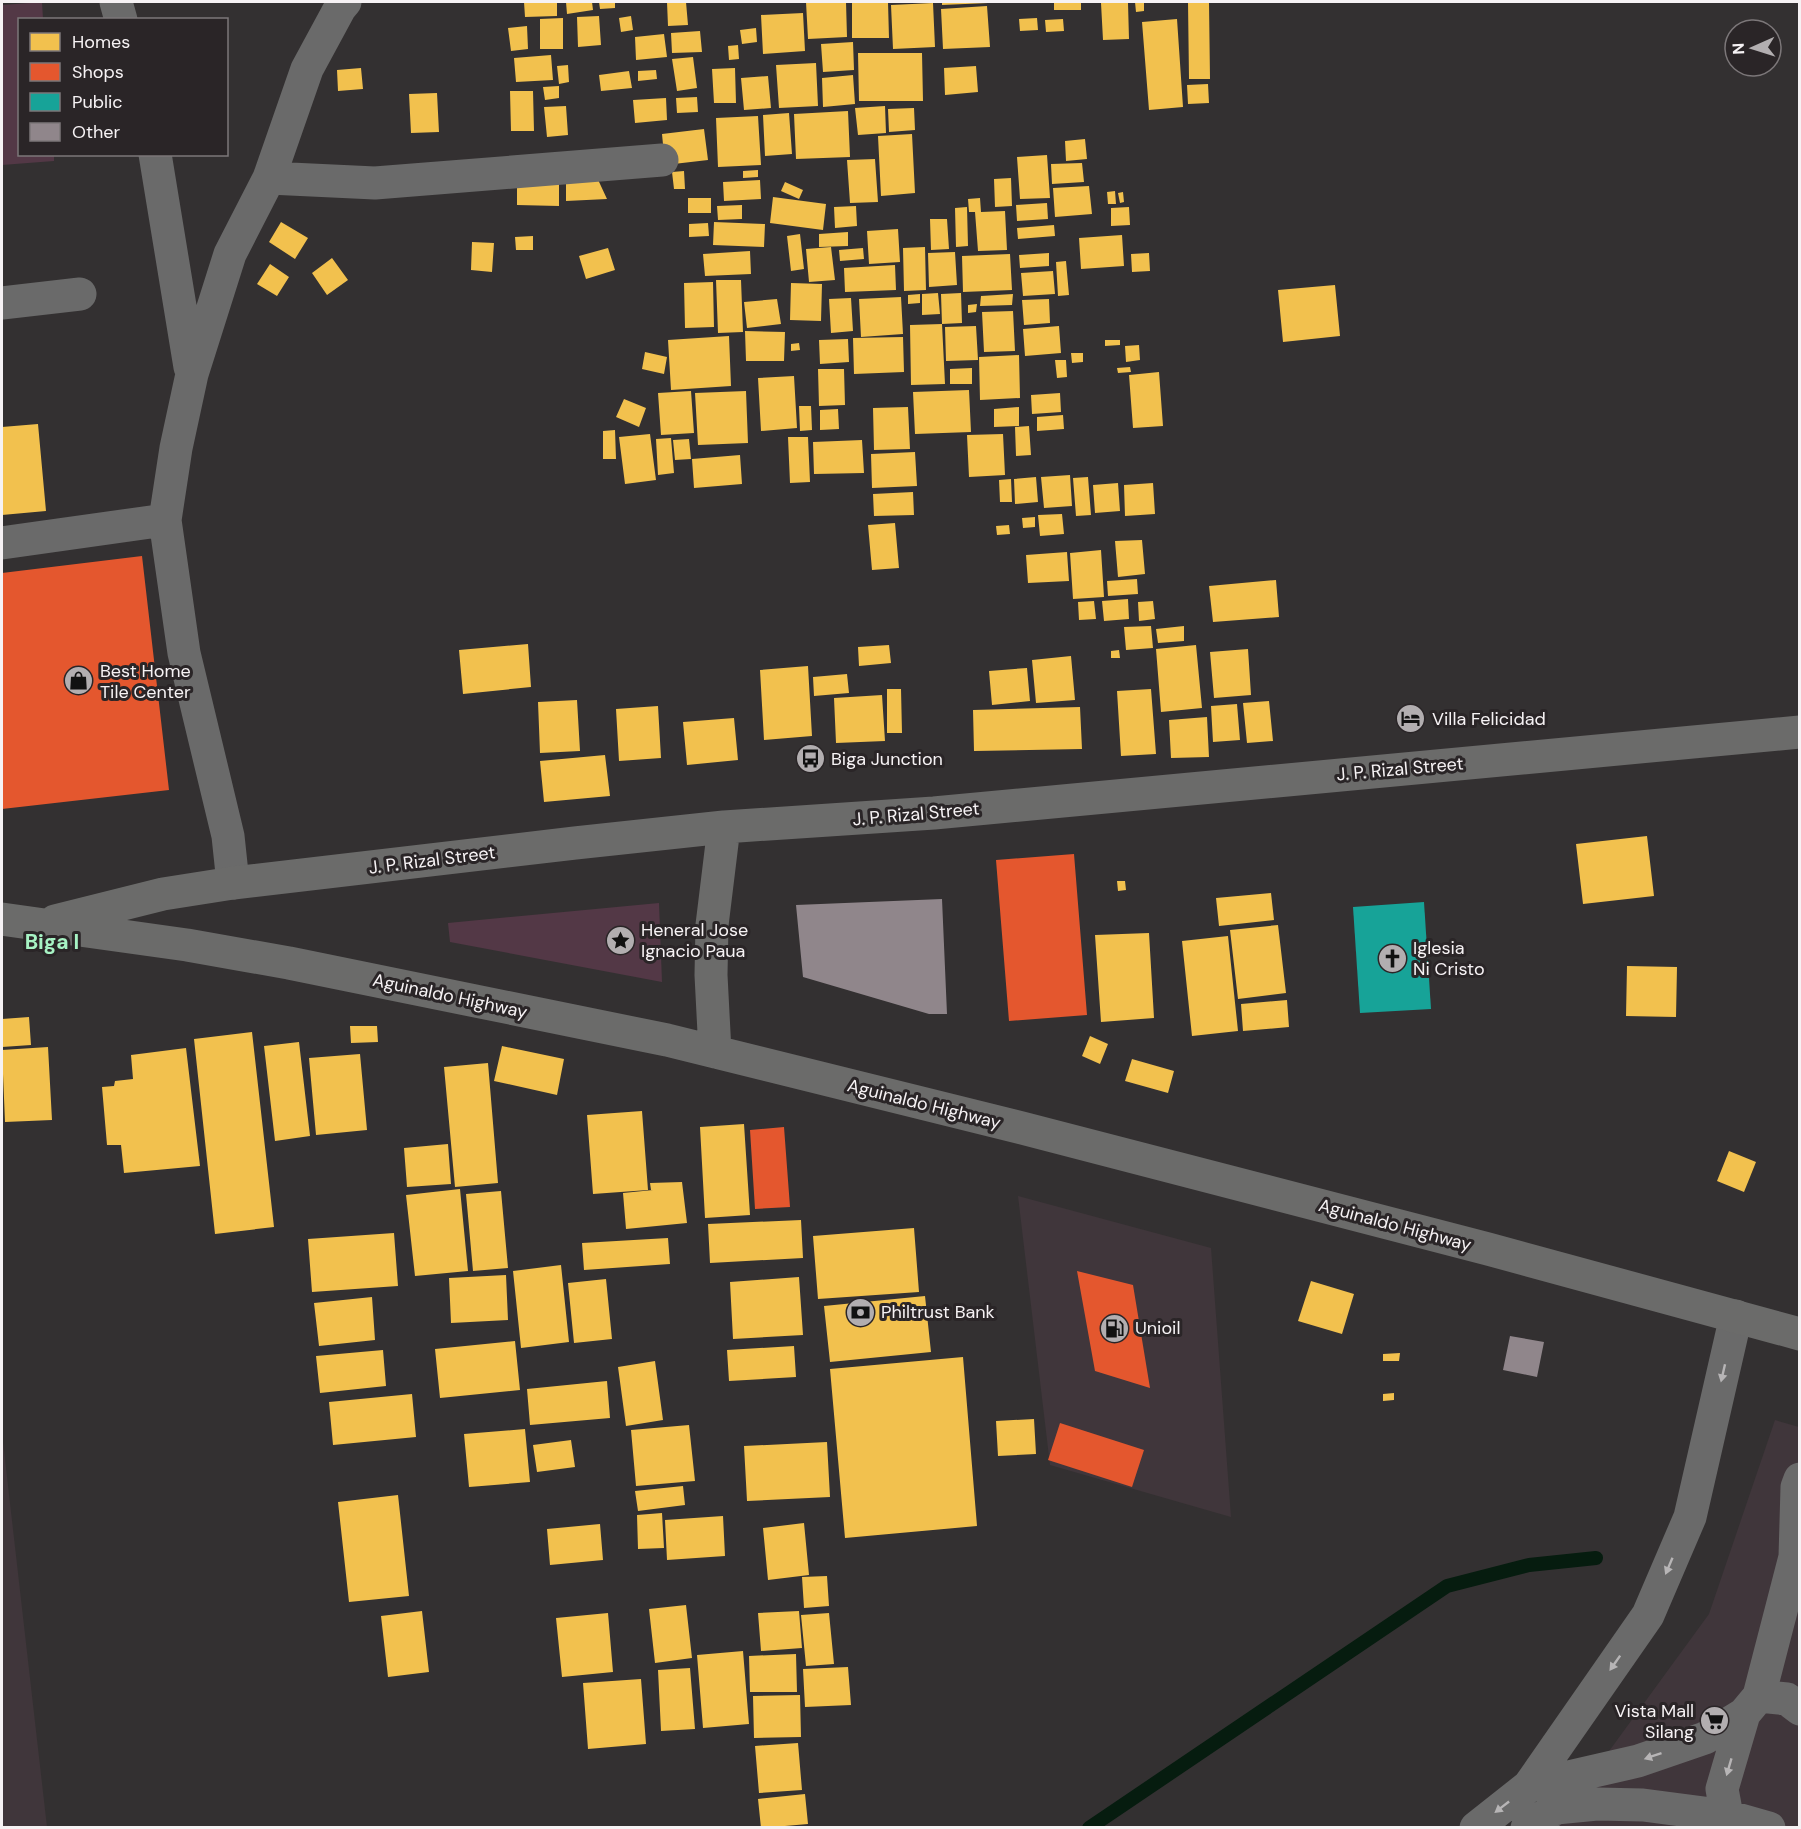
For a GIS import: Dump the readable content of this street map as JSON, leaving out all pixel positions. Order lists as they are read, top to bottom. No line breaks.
{"streets":{"main road":["J. P. Rizal Street","Aguinaldo Highway"]},"crossings":[["J. P. Rizal Street","Aguinaldo Highway"]],"districts":["Biga I"],"places":{"shop":["Best Home Tile Center"],"hotel":["Villa Felicidad"],"bus stop":["Biga Junction"],"place":["Heneral Jose Ignacio Paua"],"church":["Iglesia Ni Cristo"],"bank":["Philtrust Bank"],"fuel station":["Unioil"],"supermarket":["Vista Mall Silang"]},"legend":["Homes","Shops","Public","Other"],"north":"left"}
